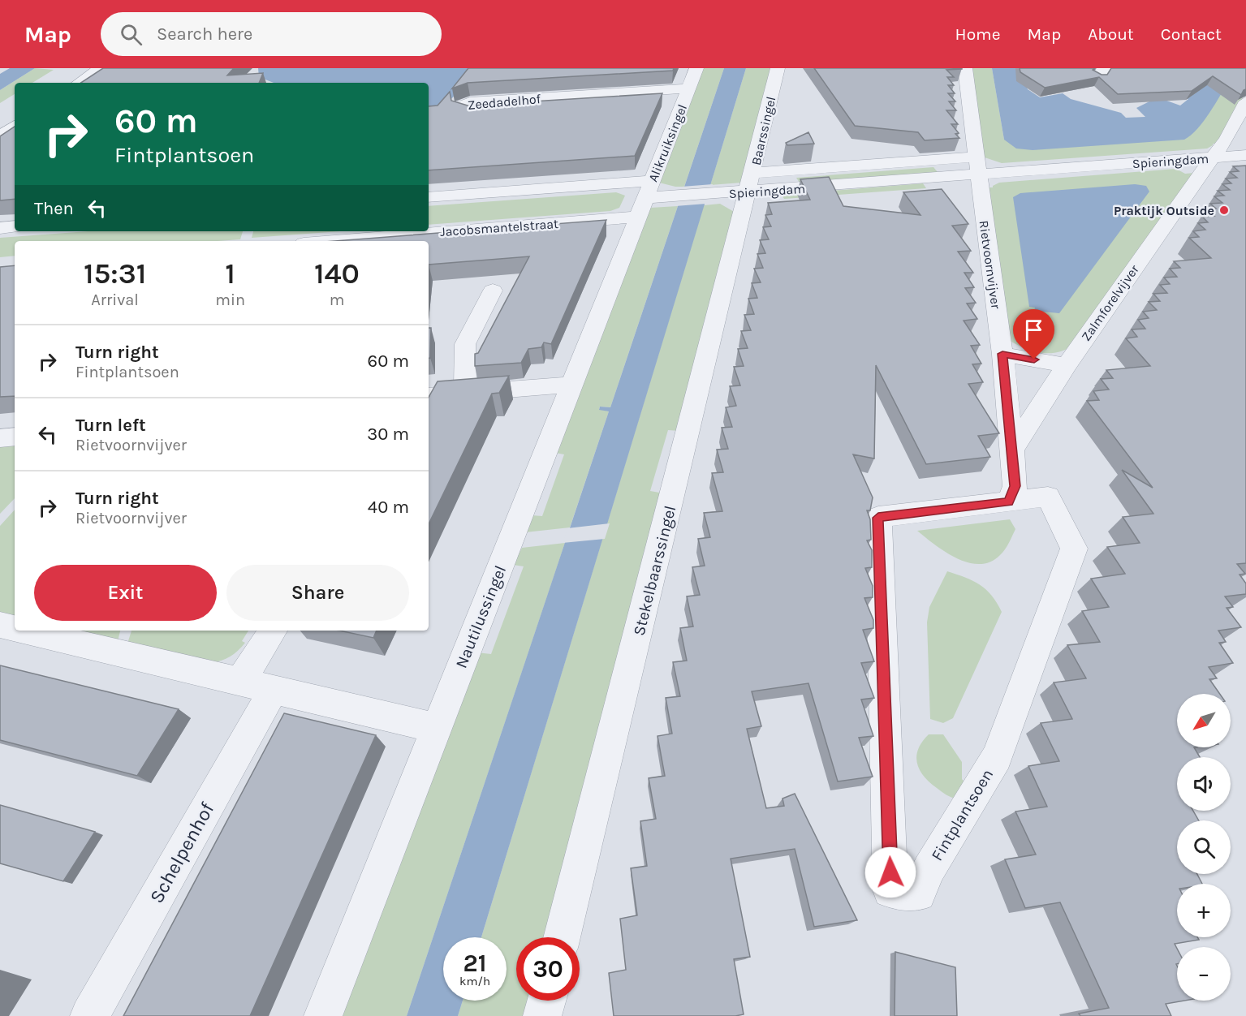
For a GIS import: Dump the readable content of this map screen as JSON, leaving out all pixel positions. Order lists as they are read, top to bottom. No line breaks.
{"streets":{"street":["Zeedadelhof","Baarssingel","Alikruiksingel","Spieringdam","Jacobsmantelstraat","Rietvoornvijver","Zalmforelvijver","Stekelbaarssingel","Nautilussingel","Fintplantsoen","Schelpenhof"]},"crossings":[["Zeedadelhof","Alikruiksingel"],["Baarssingel","Spieringdam"],["Baarssingel","Stekelbaarssingel"],["Alikruiksingel","Spieringdam"],["Alikruiksingel","Jacobsmantelstraat"],["Alikruiksingel","Nautilussingel"],["Spieringdam","Jacobsmantelstraat"],["Spieringdam","Rietvoornvijver"],["Spieringdam","Zalmforelvijver"],["Spieringdam","Stekelbaarssingel"],["Spieringdam","Nautilussingel"],["Jacobsmantelstraat","Nautilussingel"],["Rietvoornvijver","Zalmforelvijver"],["Rietvoornvijver","Fintplantsoen"]],"places":["Praktijk Outside"],"north":"bottom left","page":{"header":"Map","search":"Search here","nav":["Home","Map","About","Contact"],"turn":["60 m","Fintplantsoen"],"then":"Then","eta":["15:31","Arrival","1","min","140","m"],"list":[{"name":"Turn right","note":"Fintplantsoen","value":"60 m"},{"name":"Turn left","note":"Rietvoornvijver","value":"30 m"},{"name":"Turn right","note":"Rietvoornvijver","value":"40 m"}],"buttons":["Exit","Share"],"map_buttons":["+","−"],"speed":"21 km/h","limit":"30"}}
